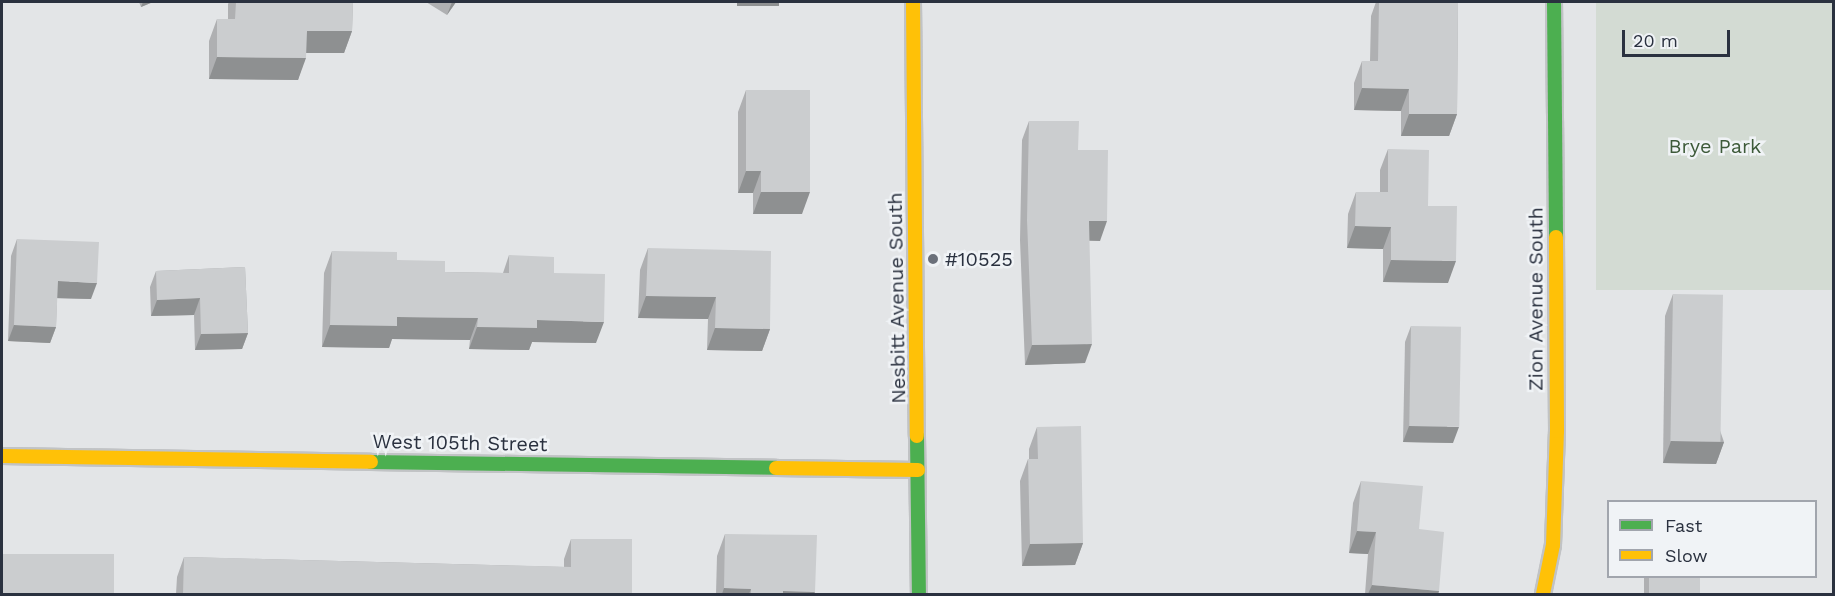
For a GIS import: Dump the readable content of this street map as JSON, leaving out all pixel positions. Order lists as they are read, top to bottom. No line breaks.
{"streets":{"street":["Nesbitt Avenue South","Zion Avenue South","West 105th Street"]},"crossings":[["Nesbitt Avenue South","West 105th Street"]],"parks":["Brye Park"],"places":["#10525"],"legend":["Fast","Slow"],"scale_bar":"20 m"}
